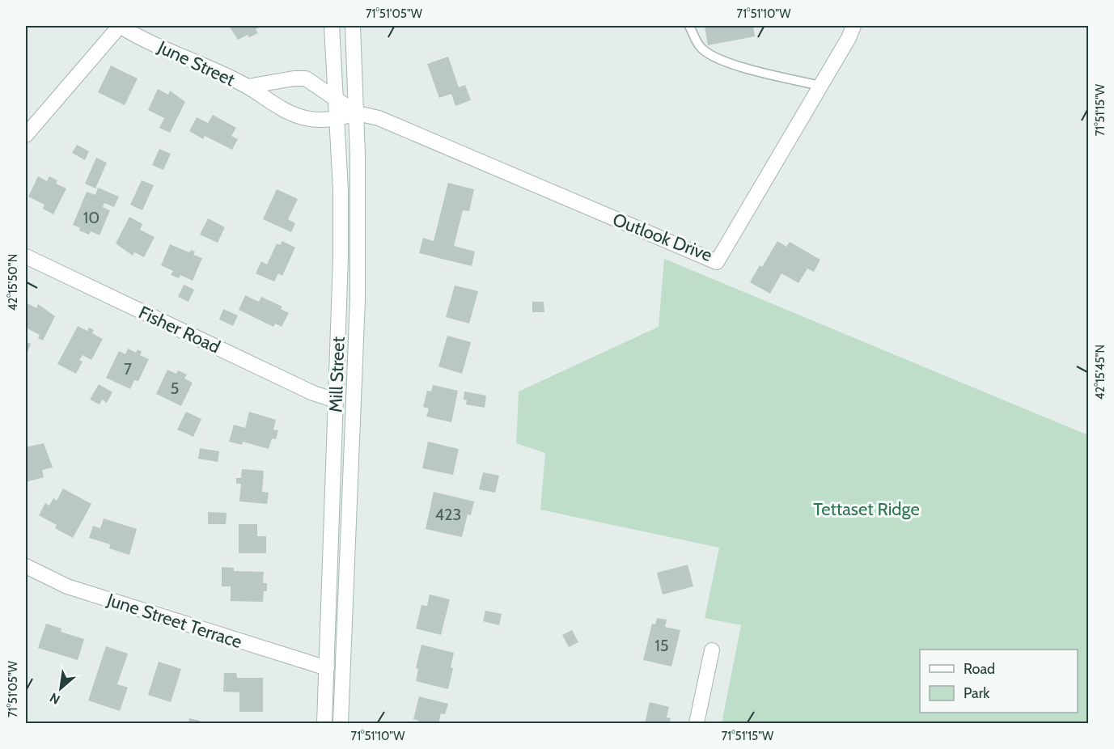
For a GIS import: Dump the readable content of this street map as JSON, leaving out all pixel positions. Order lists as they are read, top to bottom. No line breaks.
{"streets":{"street":["June Street","Outlook Drive","Fisher Road","Mill Street","June Street Terrace"]},"crossings":[["June Street","Outlook Drive"],["June Street","Mill Street"],["Outlook Drive","Mill Street"],["Fisher Road","Mill Street"],["Mill Street","June Street Terrace"]],"parks":["Tettaset Ridge"],"house_numbers":["10","7","5","423","15"],"legend":["Road","Park"],"north":"bottom left","coordinates":["71°51'05\"W","71°51'10\"W","71°51'15\"W","42°15'50\"N","42°15'45\"N"]}
